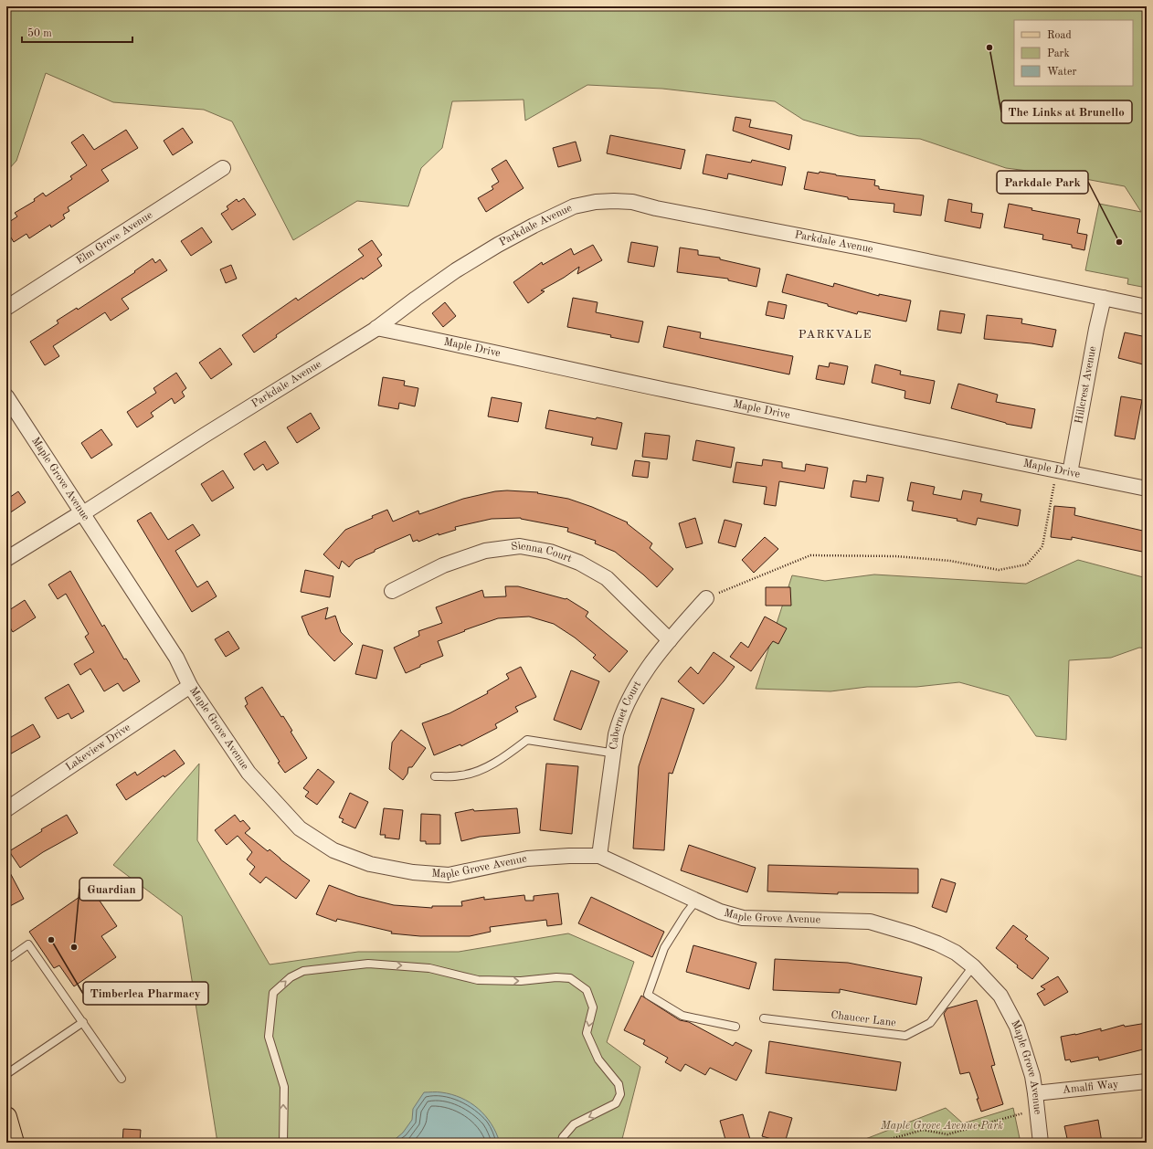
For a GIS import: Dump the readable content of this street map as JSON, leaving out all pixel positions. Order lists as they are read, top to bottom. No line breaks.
{"streets":{"street":["Parkdale Avenue","Elm Grove Avenue","Maple Drive","Hillcrest Avenue","Maple Grove Avenue","Sienna Court","Cabernet Court","Lakeview Drive","Amalfi Way"],"lane":["Chaucer Lane"]},"crossings":[["Parkdale Avenue","Maple Drive"],["Parkdale Avenue","Hillcrest Avenue"],["Parkdale Avenue","Maple Grove Avenue"],["Maple Drive","Hillcrest Avenue"],["Maple Grove Avenue","Cabernet Court"],["Maple Grove Avenue","Lakeview Drive"],["Maple Grove Avenue","Chaucer Lane"],["Maple Grove Avenue","Amalfi Way"],["Sienna Court","Cabernet Court"]],"districts":["PARKVALE"],"parks":["Maple Grove Avenue Park"],"places":["The Links at Brunello","Parkdale Park","Timberlea Pharmacy","Guardian"],"legend":["Road","Park","Water"],"scale_bar":"50 m"}
